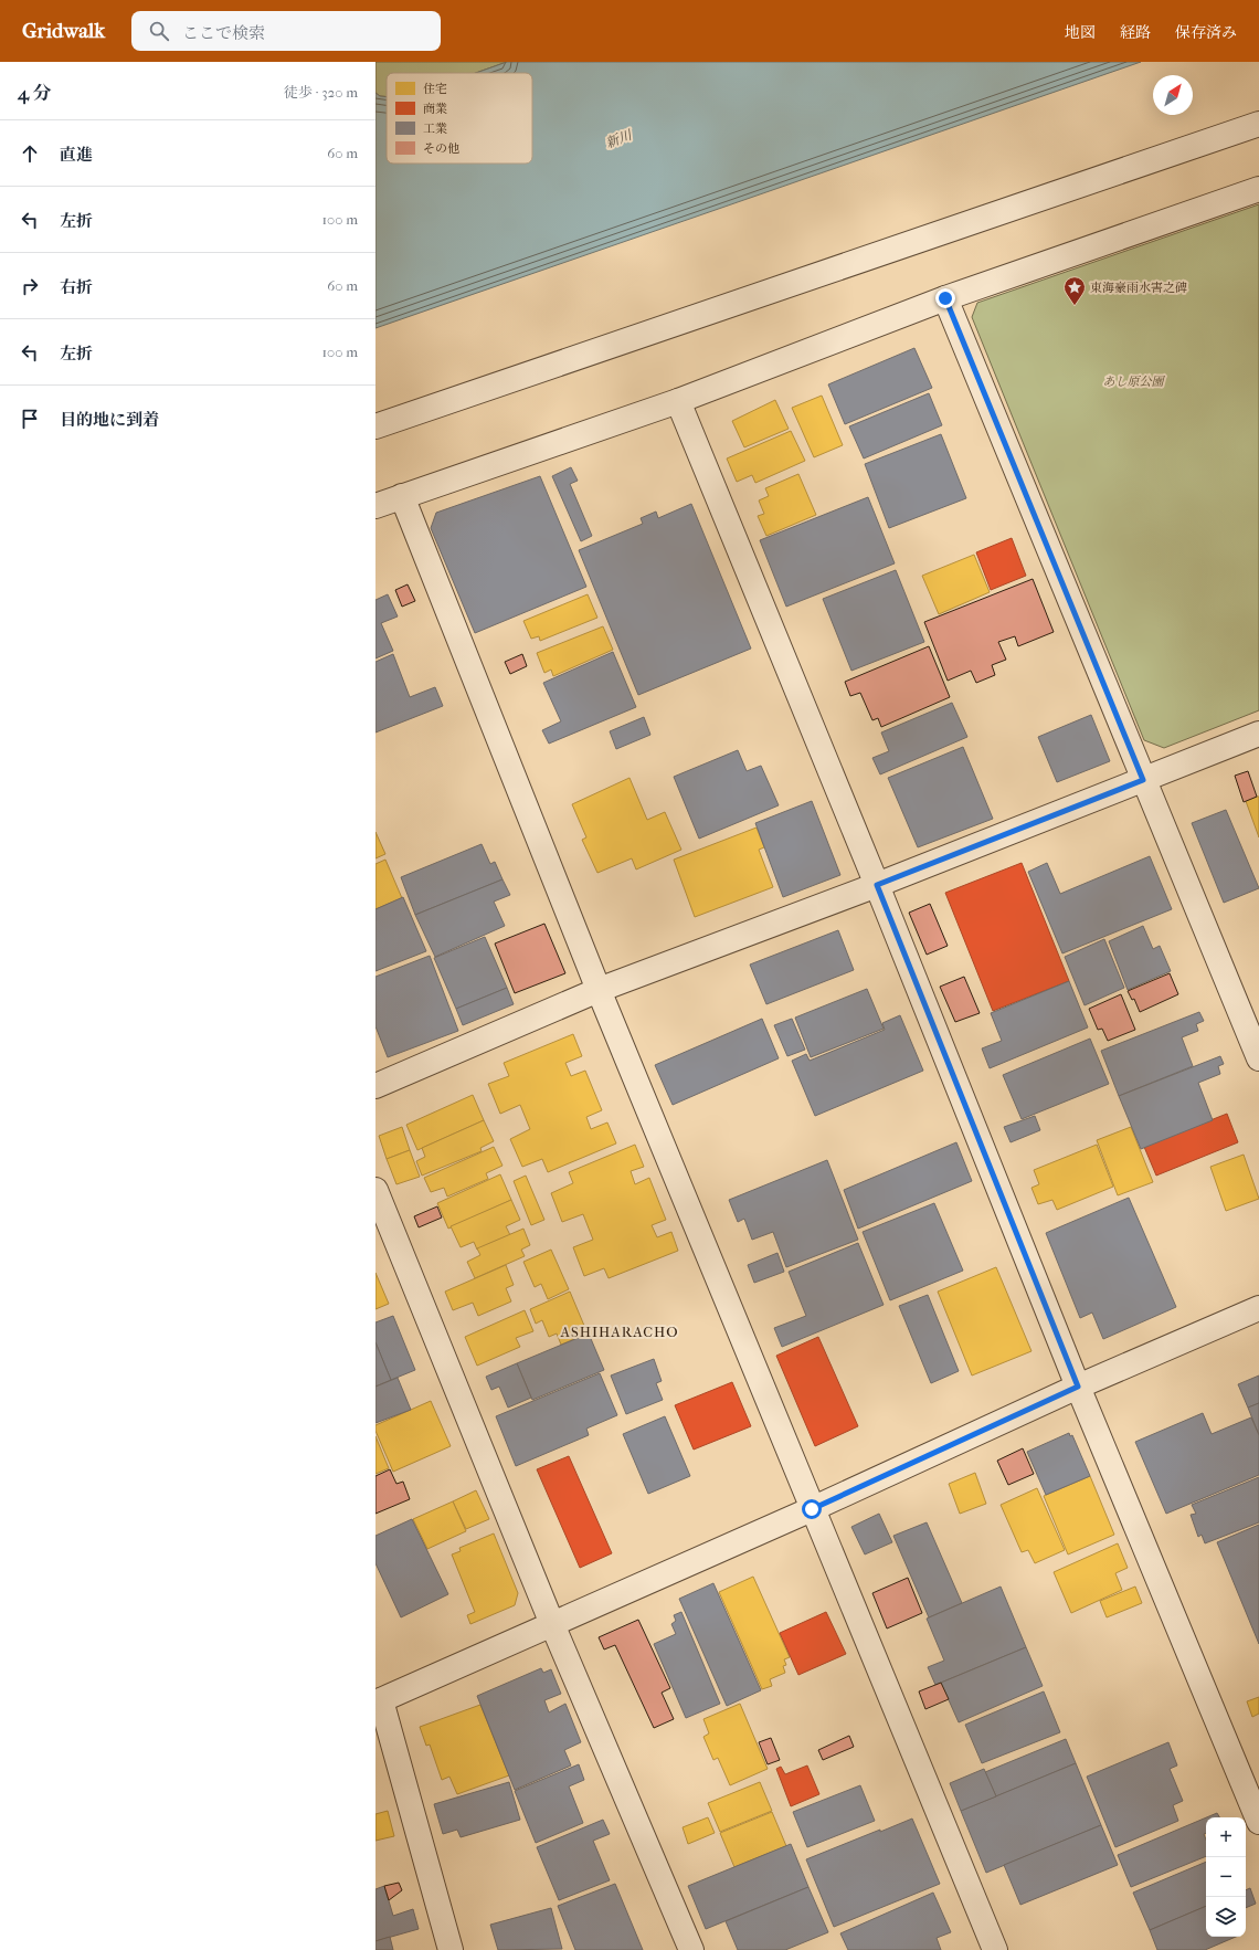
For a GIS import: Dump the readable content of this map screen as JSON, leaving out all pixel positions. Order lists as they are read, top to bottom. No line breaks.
{"districts":["ASHIHARACHO"],"water":["新川"],"parks":["あし原公園"],"places":{"place":["東海豪雨水害之碑"]},"legend":["住宅","商業","工業","その他"],"north":"top right","page":{"header":"Gridwalk","search":"ここで検索","nav":["地図","経路","保存済み"],"heading":["4 分","徒歩 · 320 m"],"list":[["直進","60 m"],["左折","100 m"],["右折","60 m"],["左折","100 m"],"目的地に到着"],"map_buttons":["+","−"]}}
